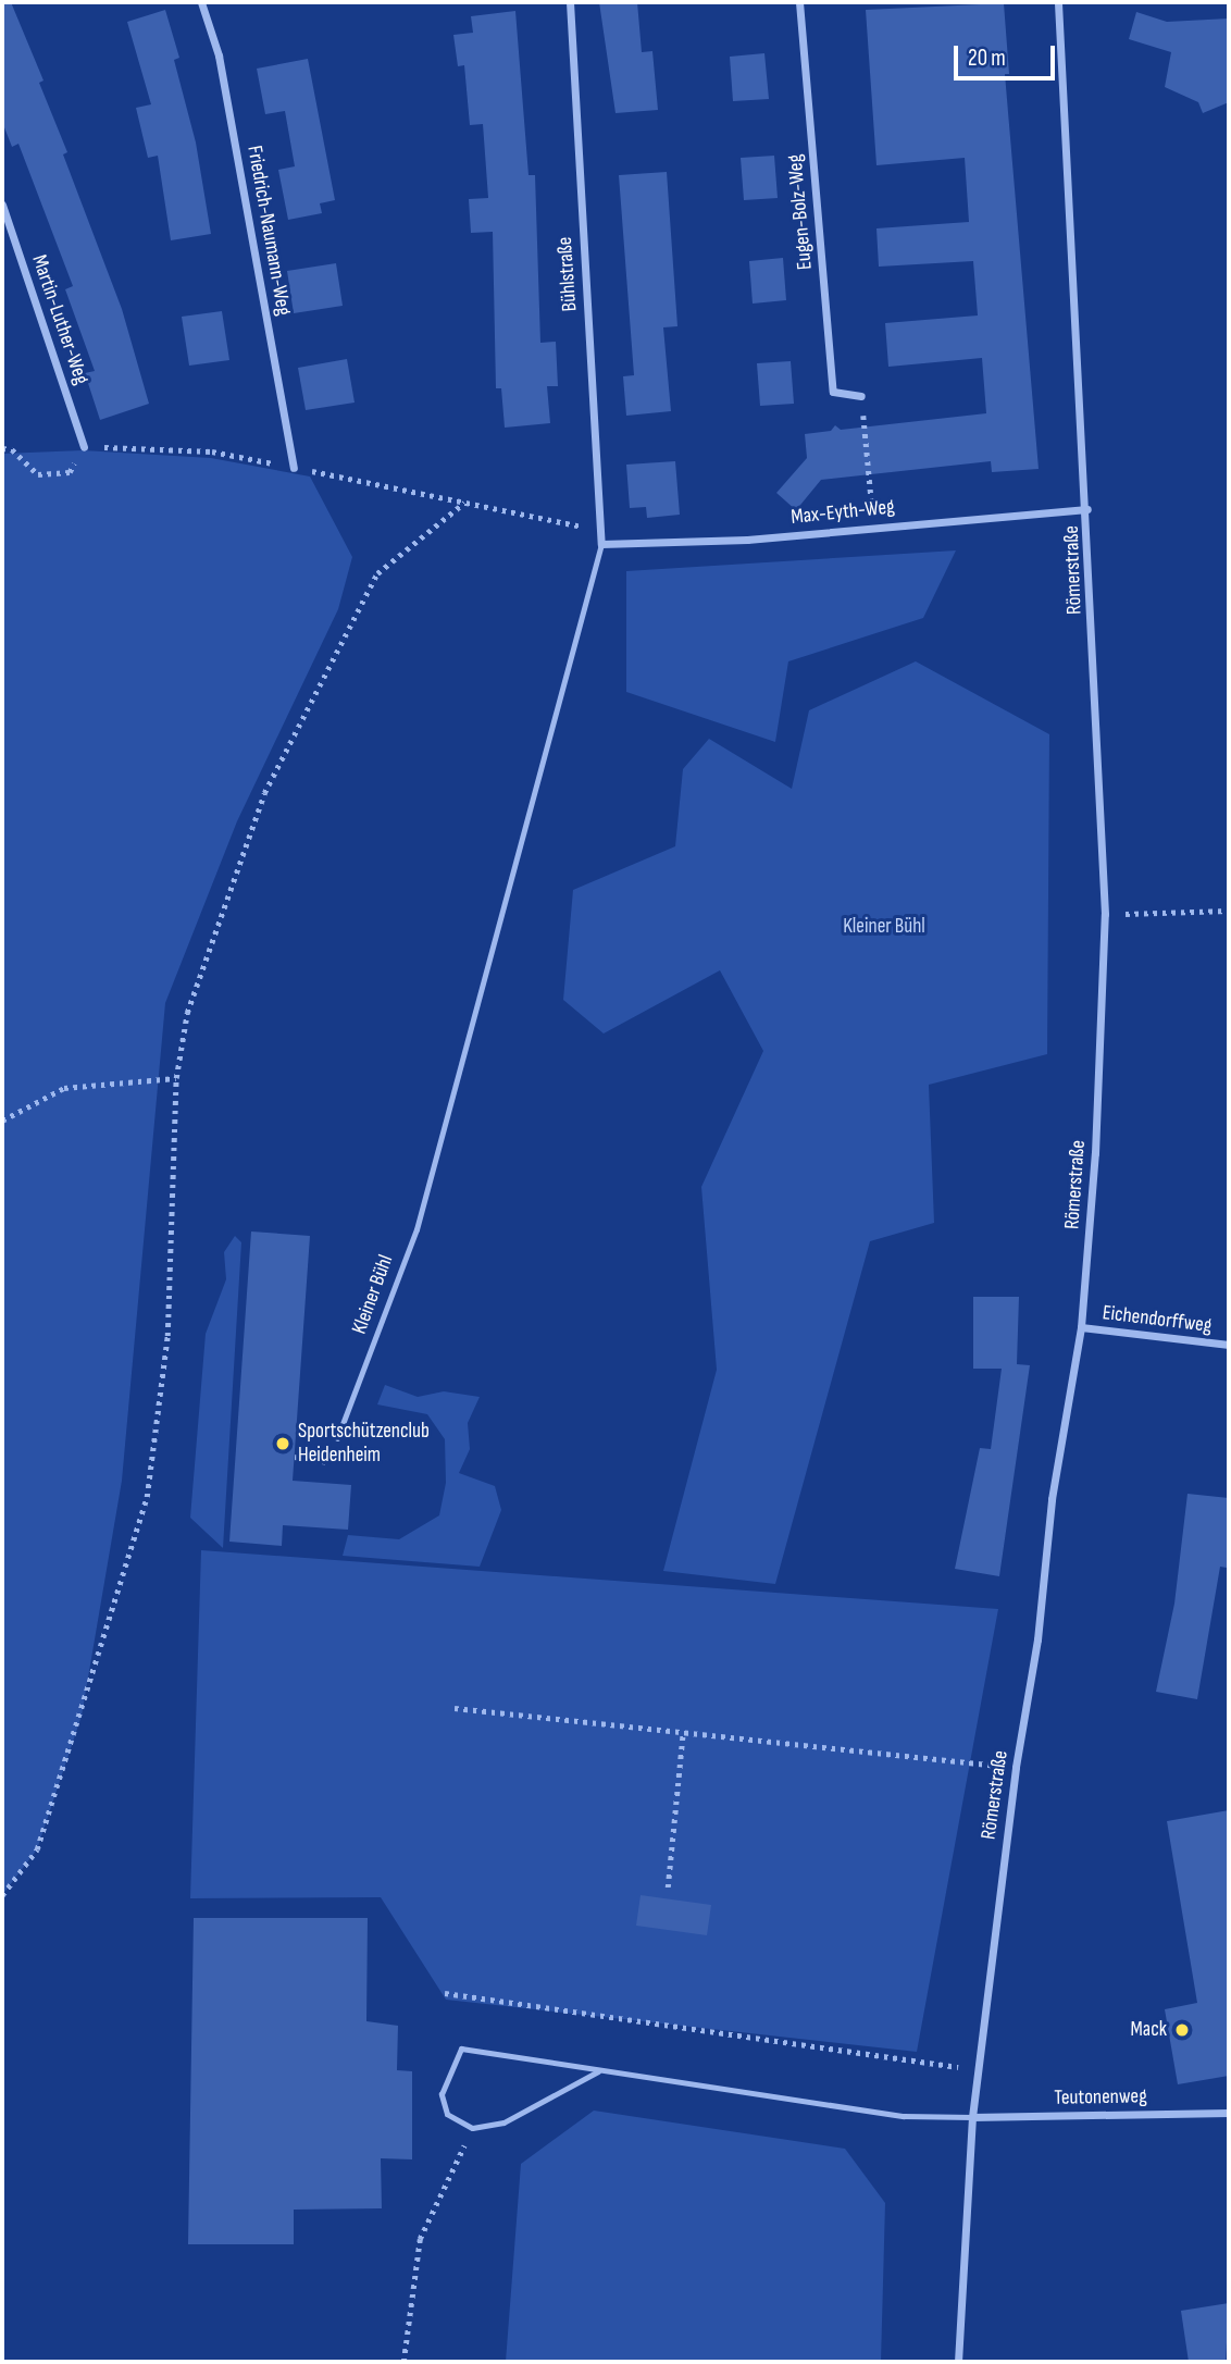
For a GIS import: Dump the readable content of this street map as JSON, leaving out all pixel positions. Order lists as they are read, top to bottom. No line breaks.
{"streets":{"street":["Eugen-Bolz-Weg","Friedrich-Naumann-Weg","Bühlstraße","Martin-Luther-Weg","Max-Eyth-Weg","Römerstraße","Eichendorffweg","Teutonenweg"],"lane":["Kleiner Bühl"]},"crossings":[["Bühlstraße","Max-Eyth-Weg"],["Bühlstraße","Kleiner Bühl"],["Max-Eyth-Weg","Römerstraße"],["Max-Eyth-Weg","Kleiner Bühl"],["Römerstraße","Eichendorffweg"],["Römerstraße","Teutonenweg"]],"parks":["Kleiner Bühl"],"places":["Sportschützenclub Heidenheim","Mack"],"scale_bar":"20 m"}
